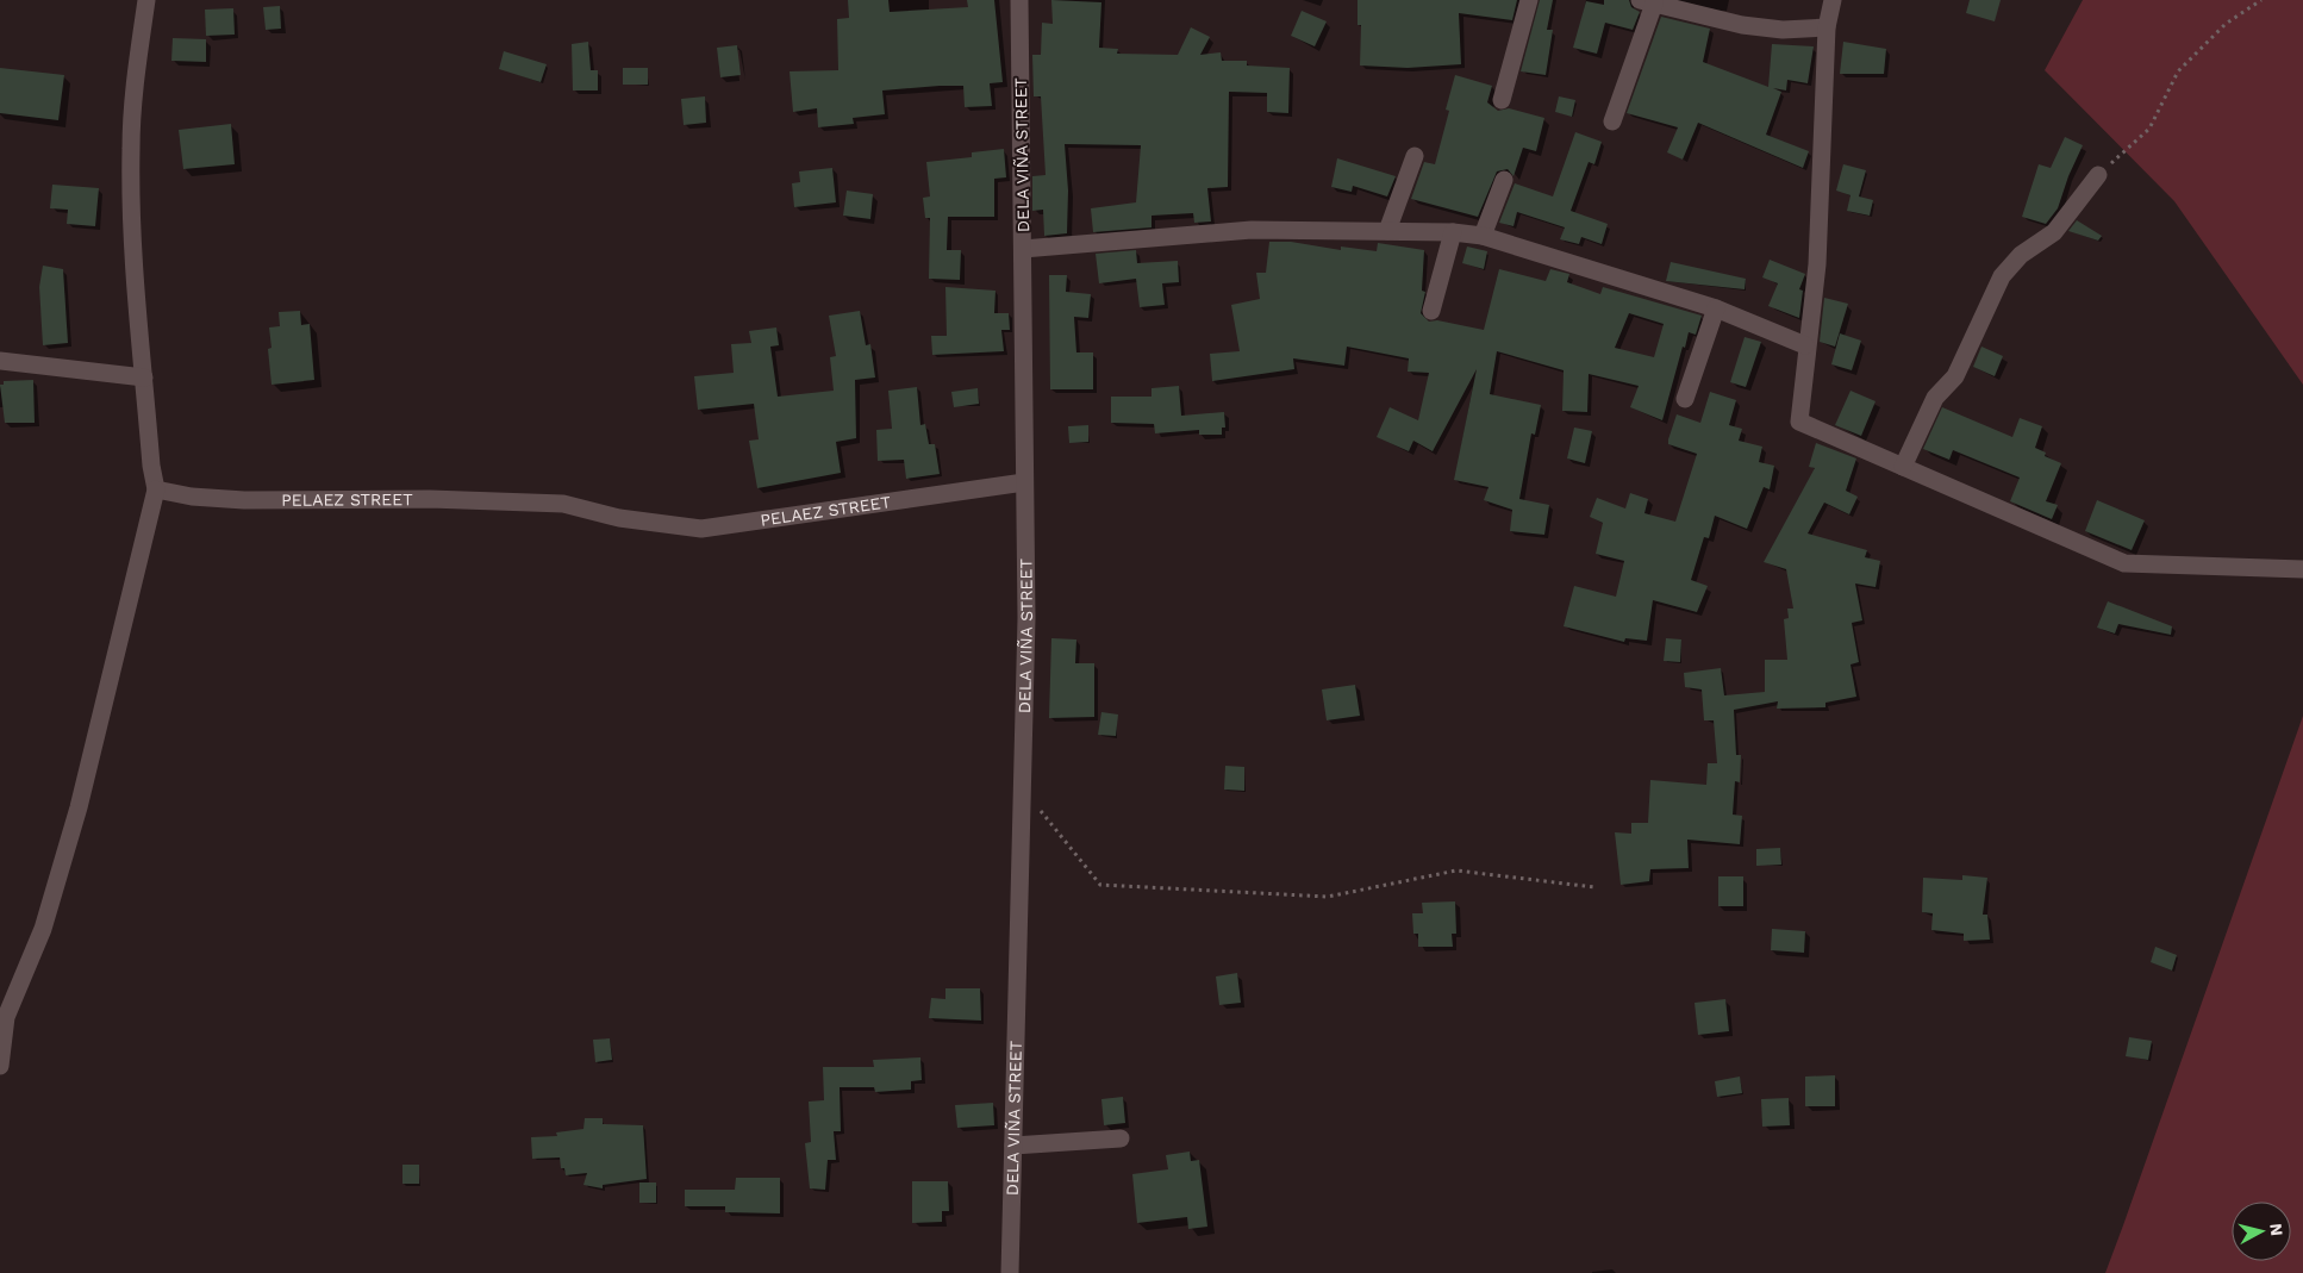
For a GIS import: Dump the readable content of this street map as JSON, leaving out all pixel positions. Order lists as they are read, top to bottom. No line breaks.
{"streets":{"street":["DELA VIÑA STREET","PELAEZ STREET"]},"crossings":[["DELA VIÑA STREET","PELAEZ STREET"]],"north":"right"}
